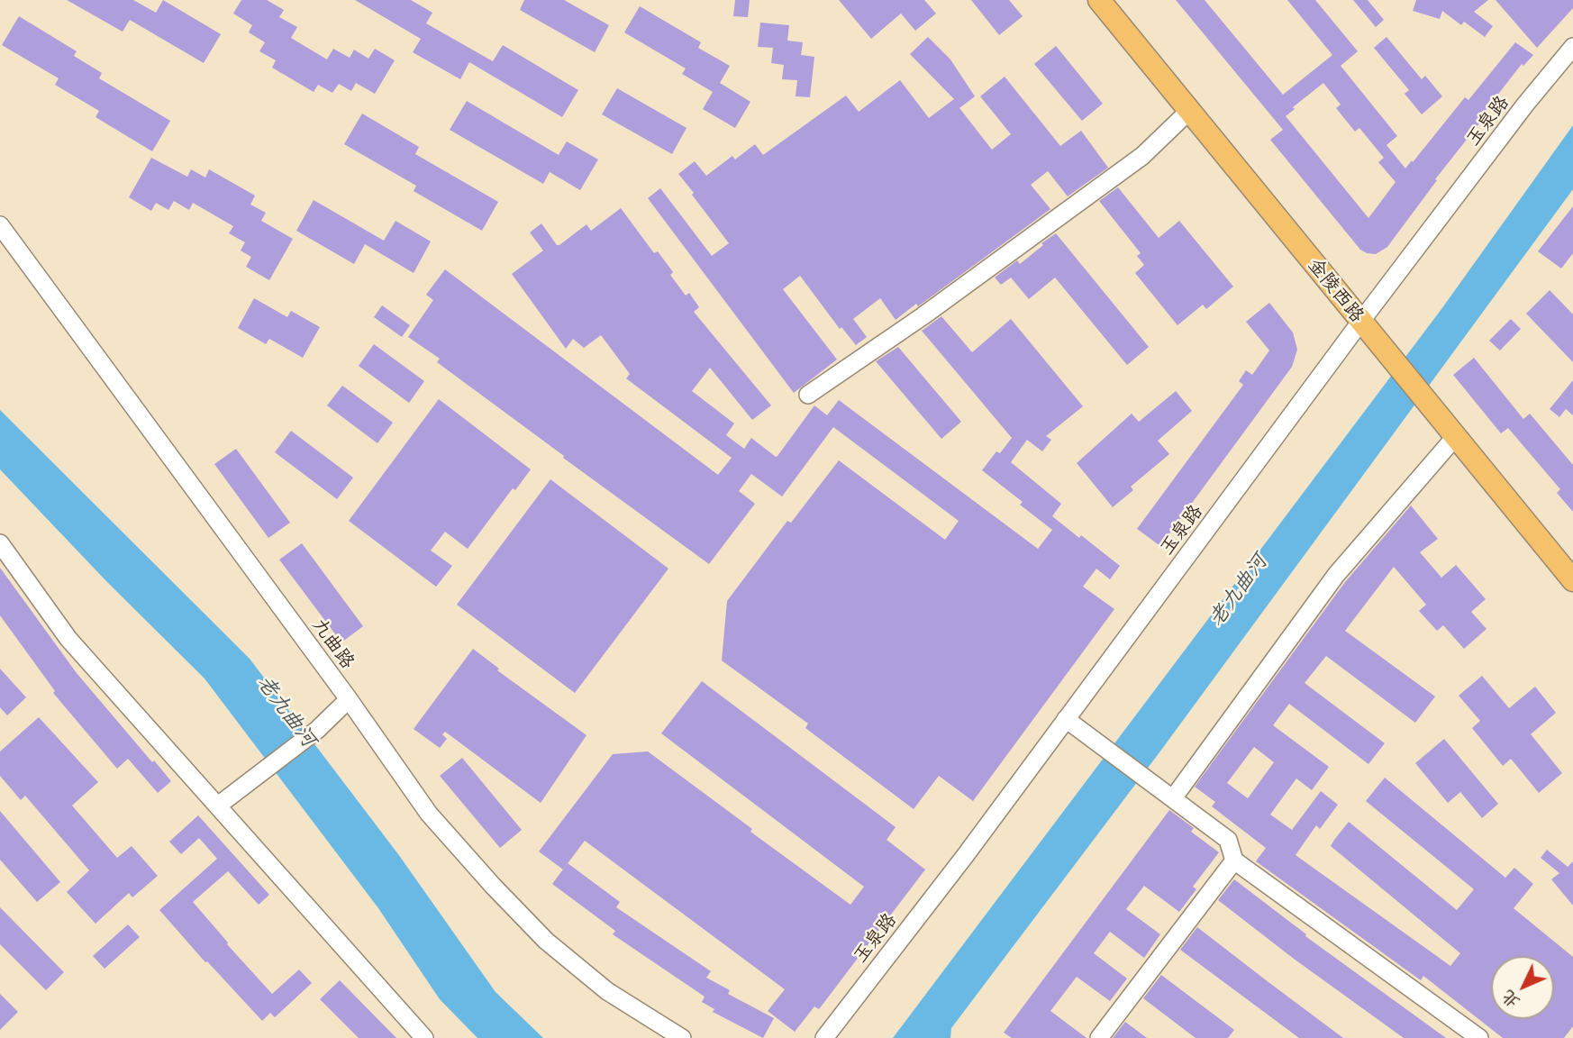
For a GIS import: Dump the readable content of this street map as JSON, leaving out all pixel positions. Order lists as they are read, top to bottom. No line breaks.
{"streets":{"main road":["金陵西路"],"street":["玉泉路","九曲路"]},"crossings":[["玉泉路","金陵西路"]],"water":["老九曲河"],"north":"bottom left"}
